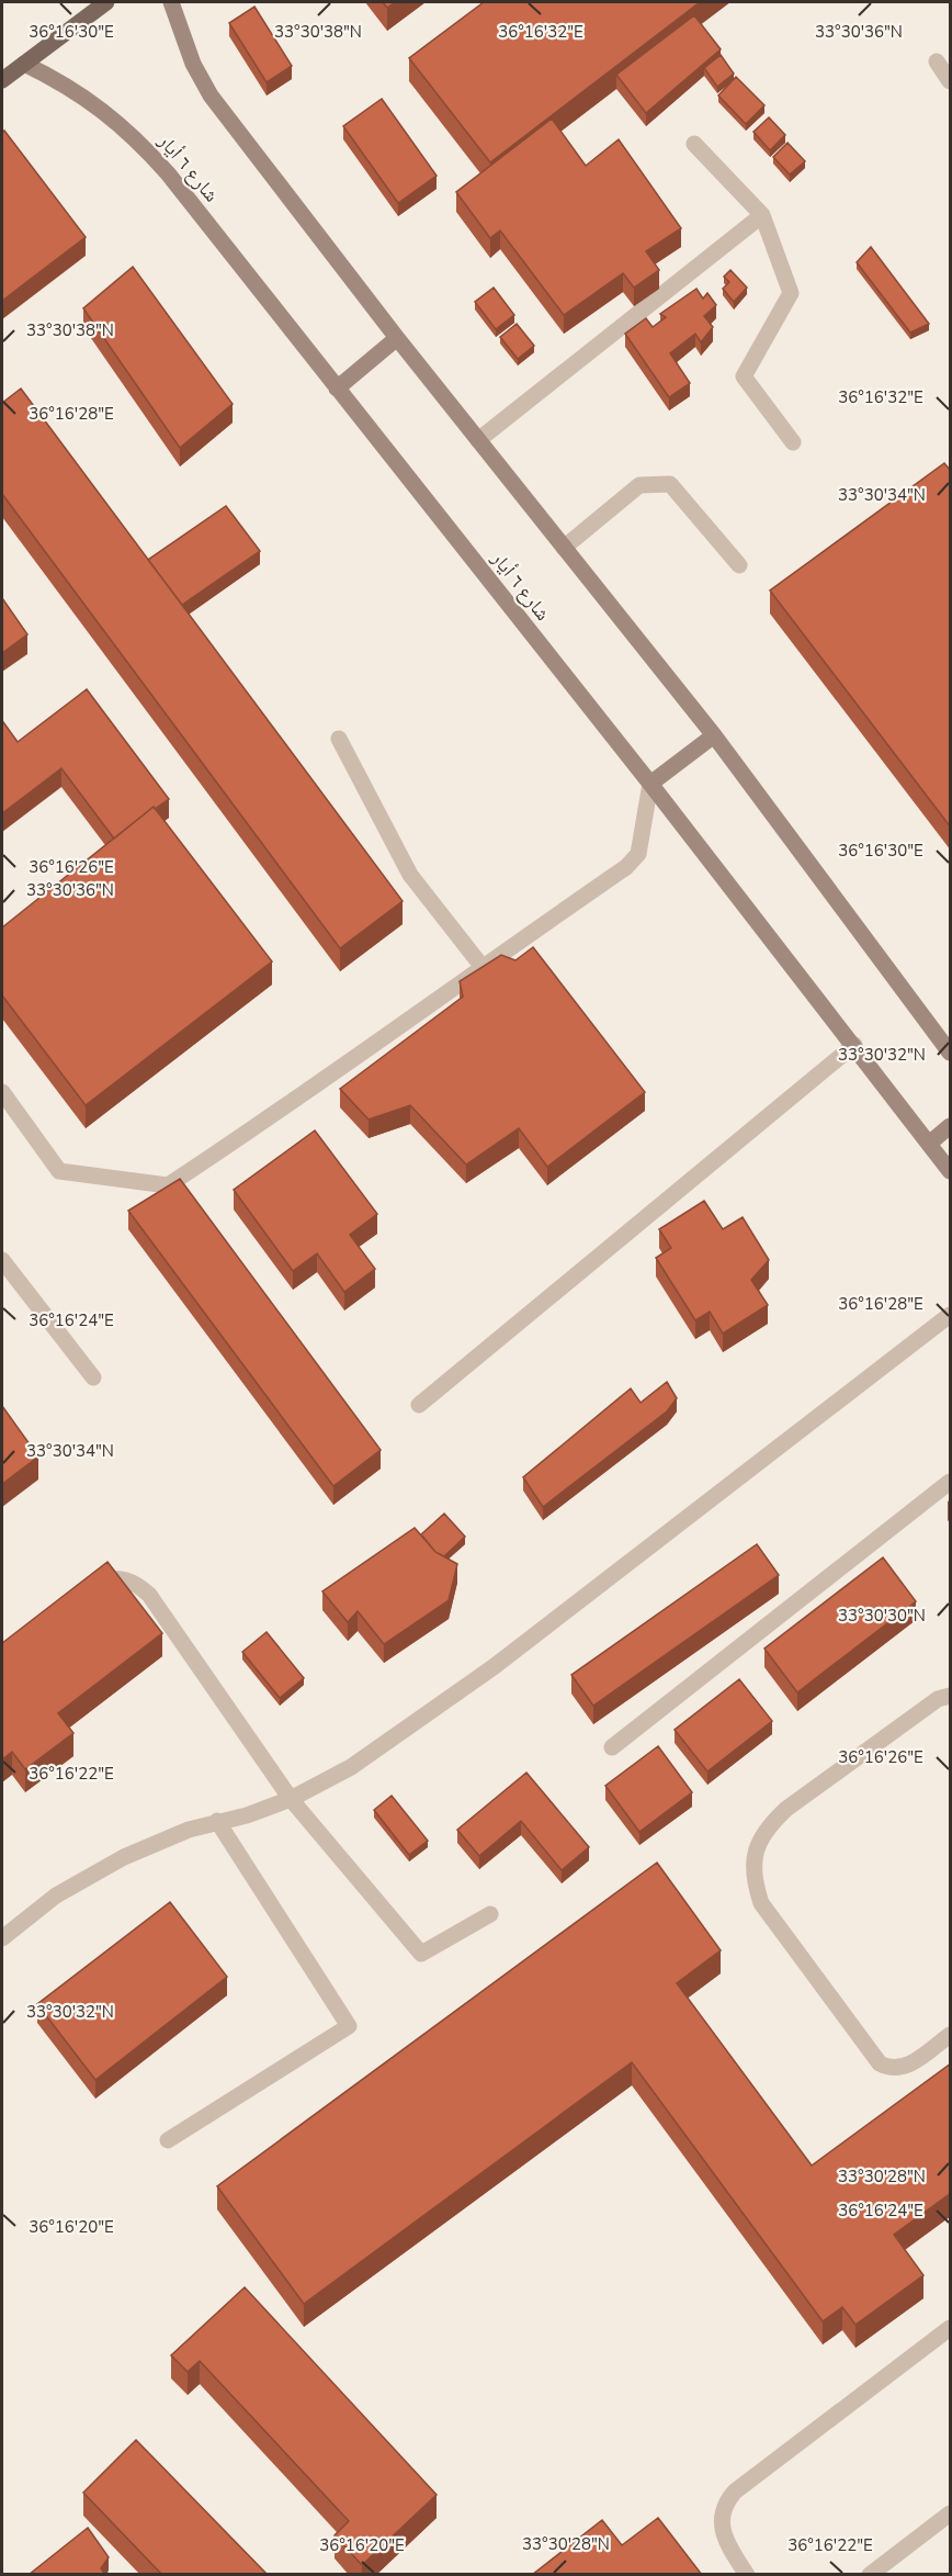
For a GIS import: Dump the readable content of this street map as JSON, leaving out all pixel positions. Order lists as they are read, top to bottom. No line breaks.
{"streets":{"main road":["شارع ٦ أيار"]},"coordinates":["36°16'30\"E","36°16'32\"E","33°30'38\"N","33°30'36\"N","36°16'28\"E","33°30'34\"N","36°16'26\"E","33°30'32\"N","36°16'24\"E","33°30'30\"N","36°16'22\"E","33°30'28\"N","36°16'20\"E"]}
